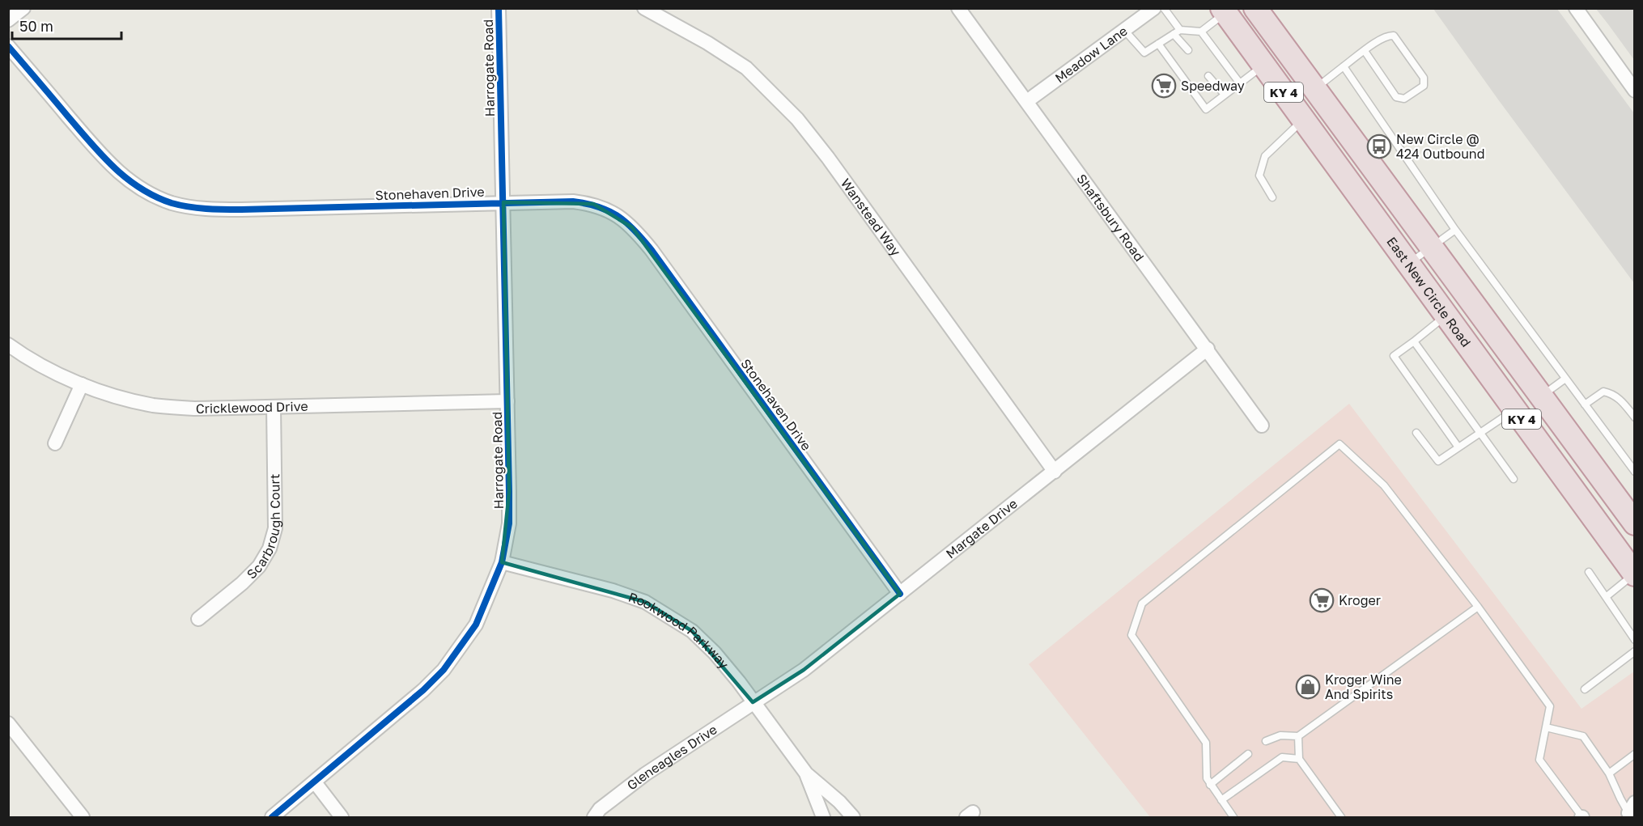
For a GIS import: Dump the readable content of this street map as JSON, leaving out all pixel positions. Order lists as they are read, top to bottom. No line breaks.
{"streets":{"highway":["KY 4","East New Circle Road"],"street":["Meadow Lane","Harrogate Road","Stonehaven Drive","Shaftsbury Road","Wanstead Way","Cricklewood Drive","Scarbrough Court","Margate Drive","Rookwood Parkway","Gleneagles Drive"]},"crossings":[["Meadow Lane","Shaftsbury Road"],["Harrogate Road","Stonehaven Drive"],["Harrogate Road","Cricklewood Drive"],["Harrogate Road","Rookwood Parkway"],["Stonehaven Drive","Margate Drive"],["Shaftsbury Road","Margate Drive"],["Wanstead Way","Margate Drive"],["Cricklewood Drive","Scarbrough Court"],["Margate Drive","Rookwood Parkway"],["Margate Drive","Gleneagles Drive"],["Rookwood Parkway","Gleneagles Drive"]],"places":{"supermarket":["Speedway","Kroger"],"bus stop":["New Circle @ 424 Outbound"],"shop":["Kroger Wine And Spirits"]},"scale_bar":"50 m"}
